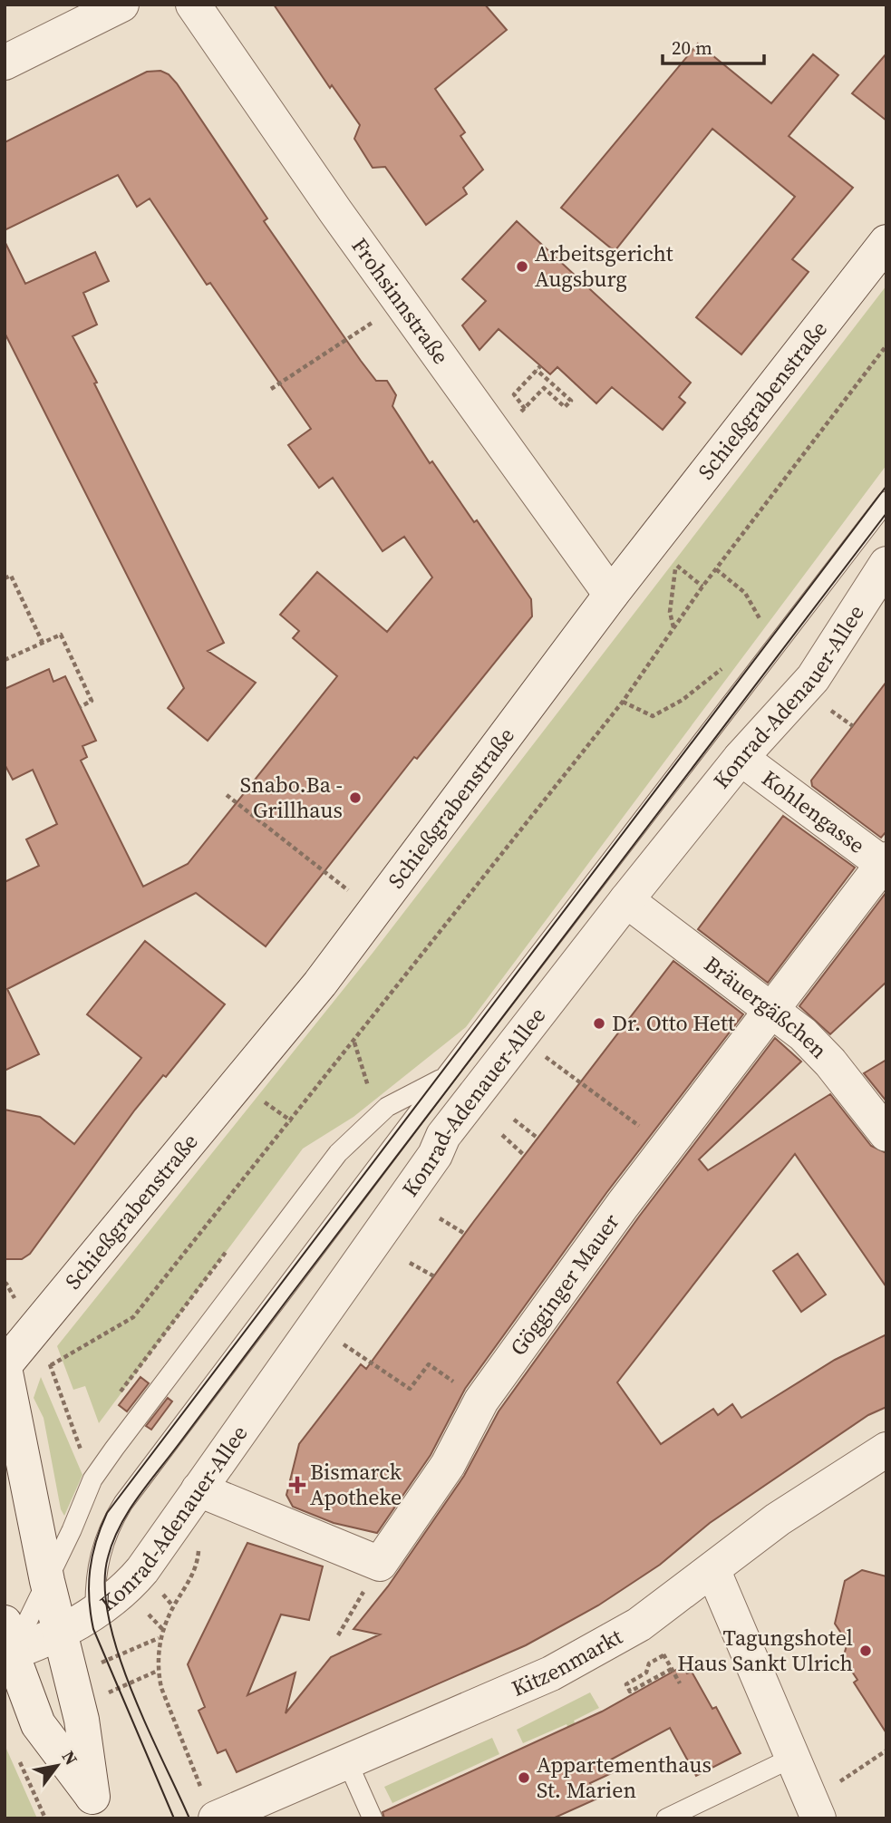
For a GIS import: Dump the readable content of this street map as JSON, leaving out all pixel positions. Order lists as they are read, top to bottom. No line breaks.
{"streets":{"street":["Frohsinnstraße","Schießgrabenstraße","Konrad-Adenauer-Allee","Kohlengasse","Bräuergäßchen","Gögginger Mauer","Kitzenmarkt"]},"crossings":[["Frohsinnstraße","Schießgrabenstraße"],["Konrad-Adenauer-Allee","Kohlengasse"],["Konrad-Adenauer-Allee","Bräuergäßchen"],["Kohlengasse","Gögginger Mauer"],["Bräuergäßchen","Gögginger Mauer"]],"places":{"other":["Arbeitsgericht Augsburg","Snabo.Ba - Grillhaus","Dr. Otto Hett","Tagungshotel Haus Sankt Ulrich","Appartementhaus St. Marien"],"health":["Bismarck Apotheke"]},"scale_bar":"20 m","north":"top right"}
